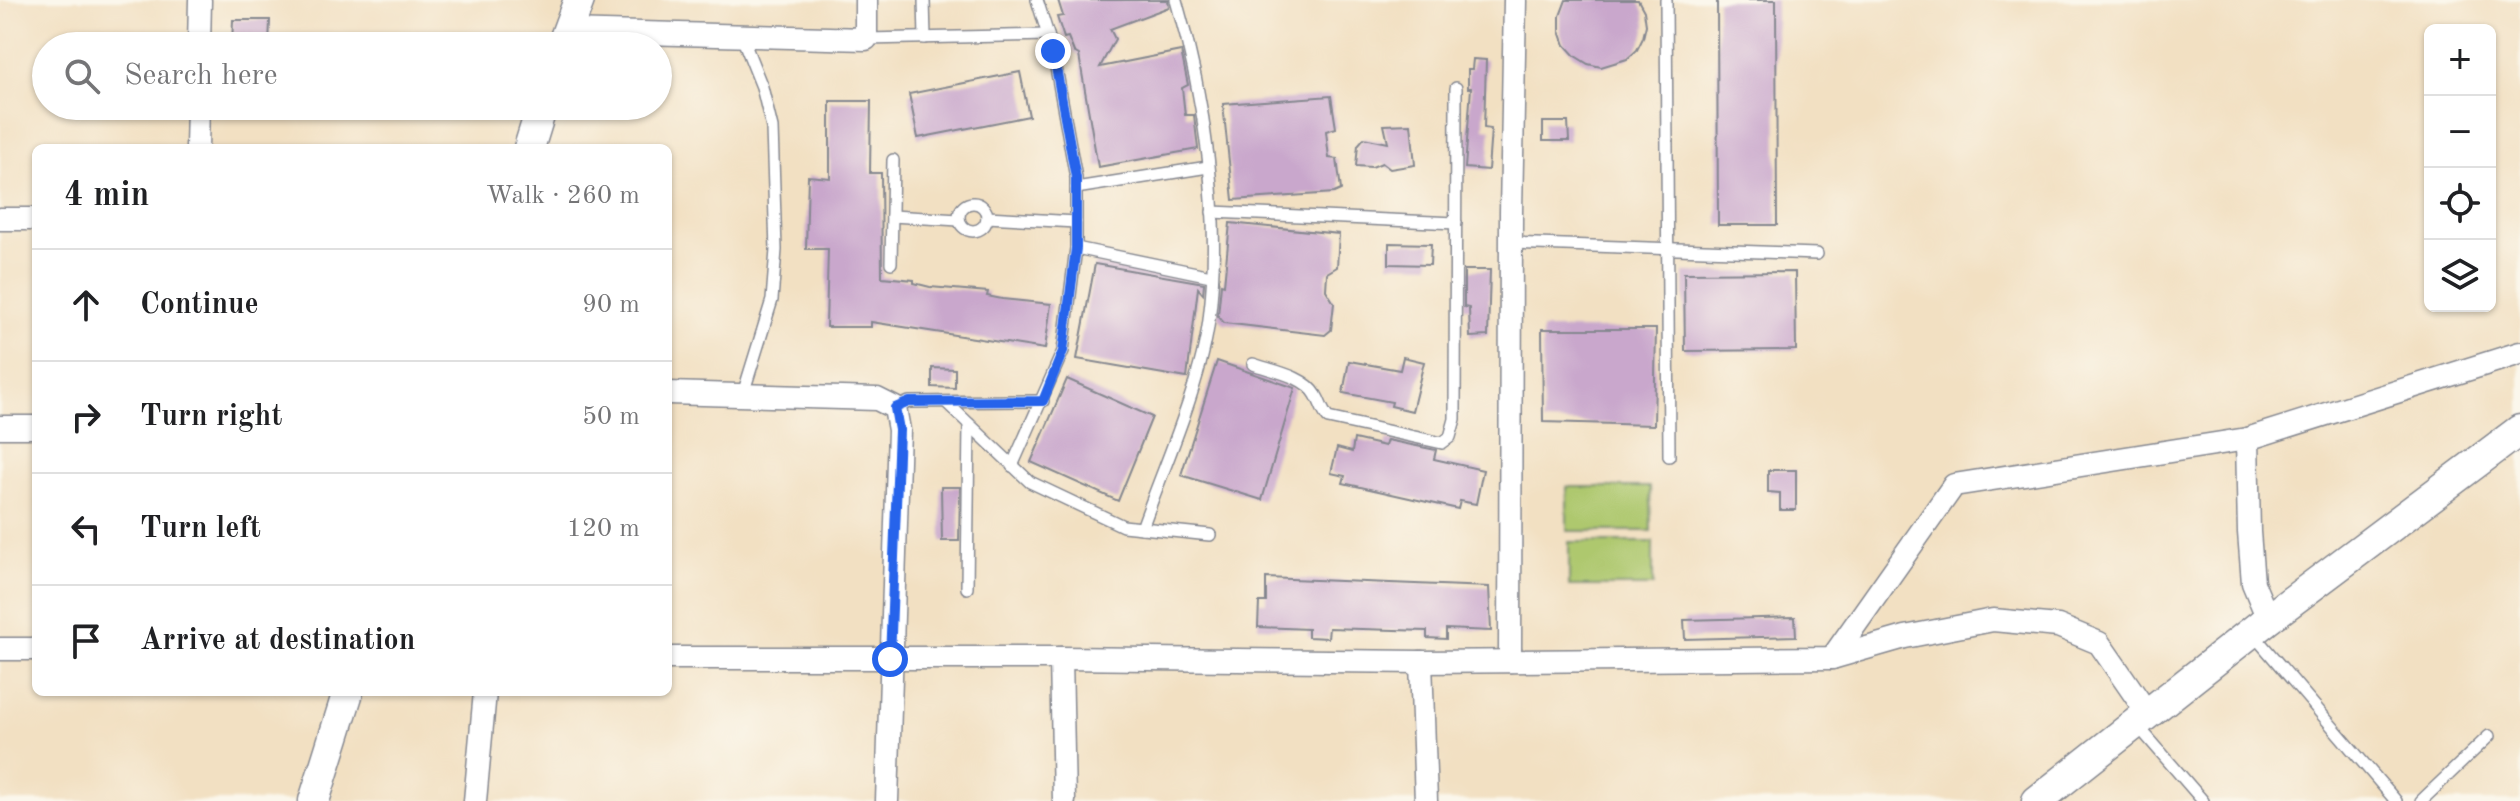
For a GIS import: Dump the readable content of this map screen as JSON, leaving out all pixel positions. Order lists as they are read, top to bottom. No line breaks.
{"page":{"map_buttons":["+","−"],"search":"Search here","heading":["4 min","Walk · 260 m"],"list":[["Continue","90 m"],["Turn right","50 m"],["Turn left","120 m"],"Arrive at destination"]}}
